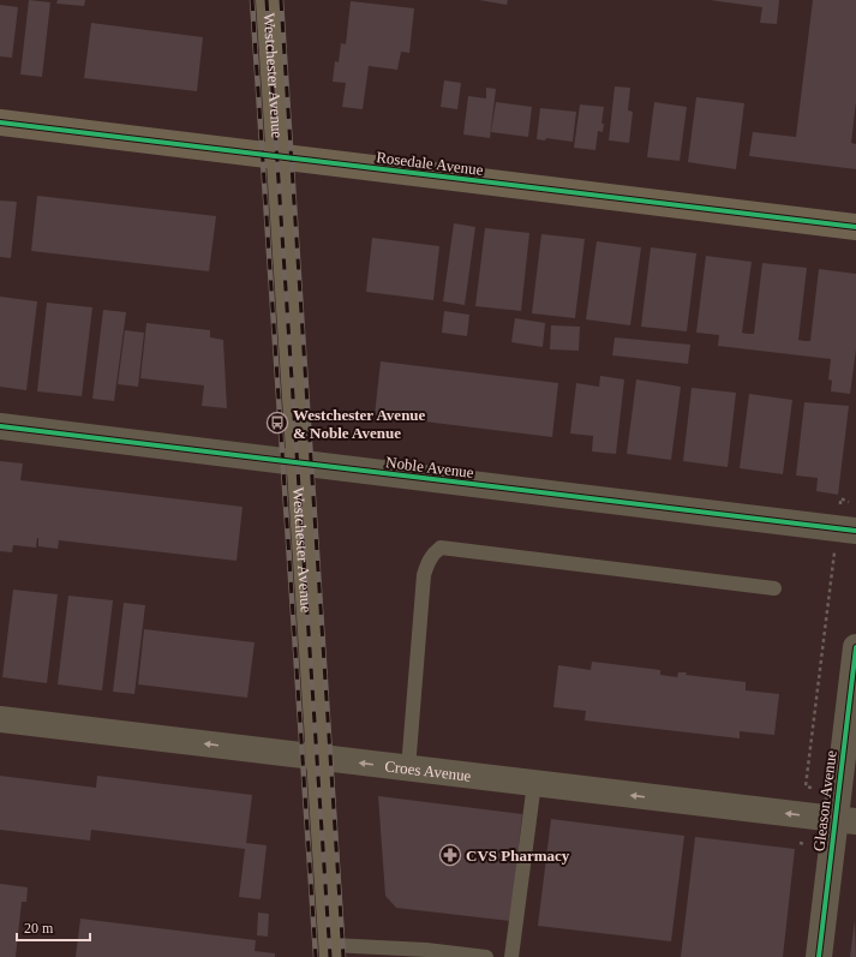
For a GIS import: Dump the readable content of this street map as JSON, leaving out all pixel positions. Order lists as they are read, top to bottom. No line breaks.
{"streets":{"main road":["Westchester Avenue","Rosedale Avenue"],"street":["Noble Avenue","Croes Avenue","Gleason Avenue"]},"crossings":[["Westchester Avenue","Rosedale Avenue"],["Westchester Avenue","Noble Avenue"],["Westchester Avenue","Croes Avenue"],["Croes Avenue","Gleason Avenue"]],"one_way":["Croes Avenue"],"places":{"bus stop":["Westchester Avenue & Noble Avenue"],"pharmacy":["CVS Pharmacy"]},"scale_bar":"20 m"}
